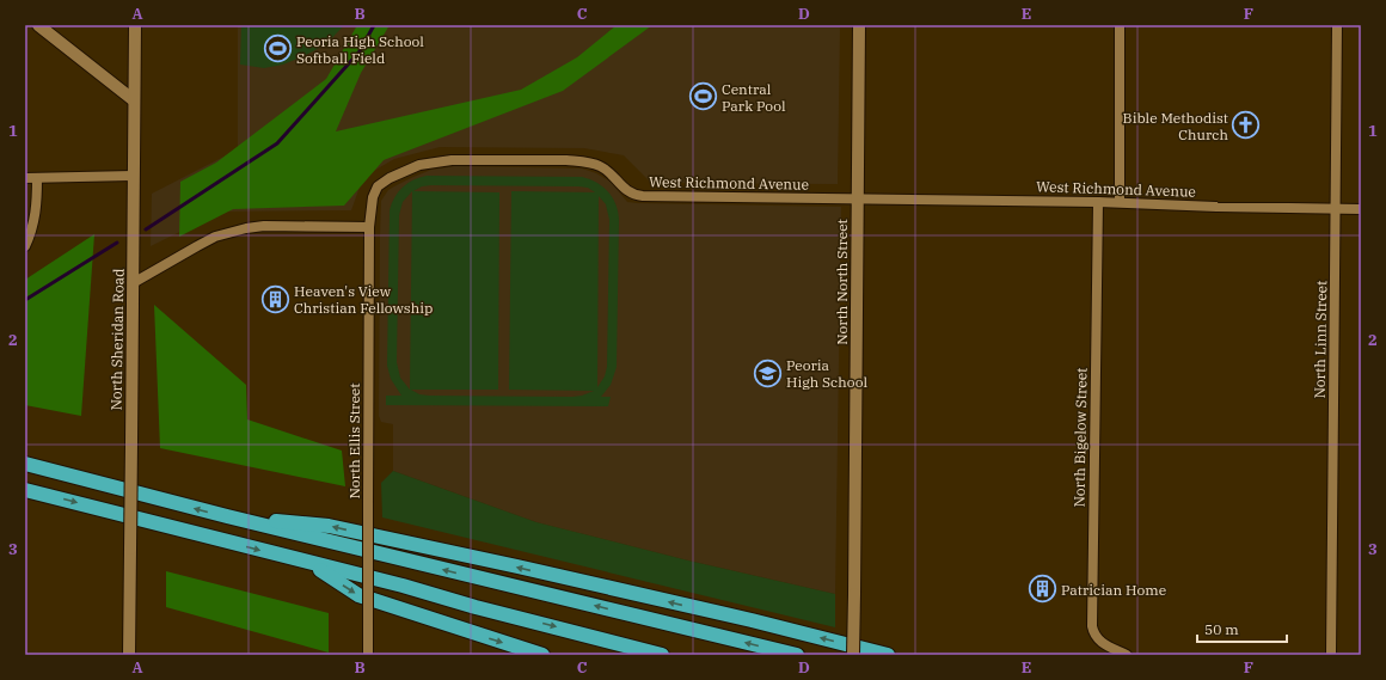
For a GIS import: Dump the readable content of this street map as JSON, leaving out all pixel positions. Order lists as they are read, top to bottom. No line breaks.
{"streets":{"main road":["North North Street","North Sheridan Road"],"street":["West Richmond Avenue","North Linn Street","North Bigelow Street","North Ellis Street"]},"crossings":[["West Richmond Avenue","North North Street"],["West Richmond Avenue","North Linn Street"],["West Richmond Avenue","North Bigelow Street"],["West Richmond Avenue","North Ellis Street"]],"places":{"sports":["Peoria High School Softball Field","Central Park Pool"],"church":["Bible Methodist Church"],"building":["Heaven's View Christian Fellowship","Patrician Home"],"school or university":["Peoria High School"]},"scale_bar":"50 m","grid":{"columns":["A","B","C","D","E","F"],"rows":["1","2","3"]}}
